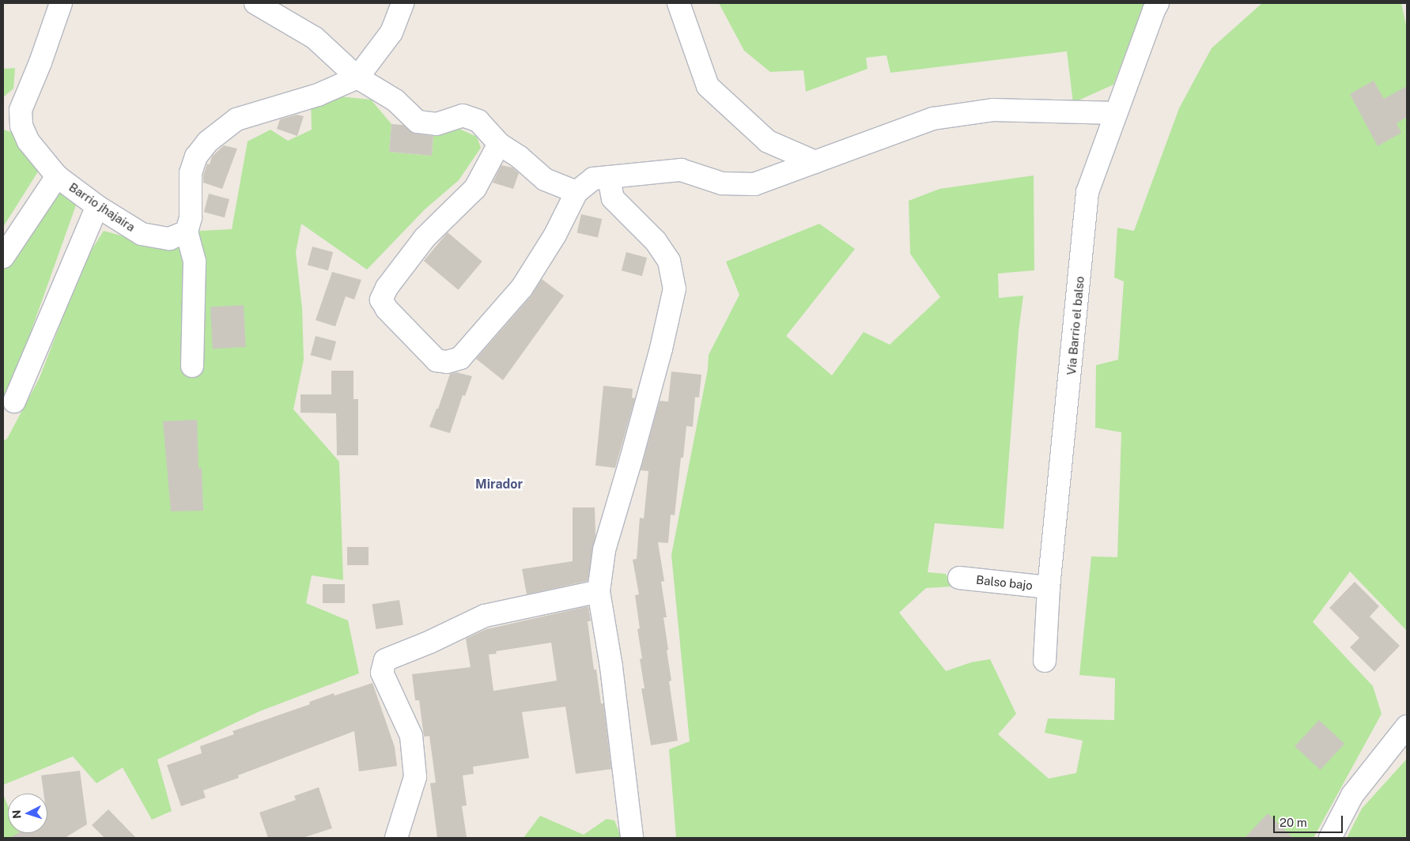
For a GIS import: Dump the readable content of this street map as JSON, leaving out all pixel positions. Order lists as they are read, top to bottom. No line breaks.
{"streets":{"street":["Barrio jhajaira","Via Barrio el balso","Balso bajo"]},"crossings":[["Via Barrio el balso","Balso bajo"]],"districts":["Mirador"],"scale_bar":"20 m","north":"left"}
